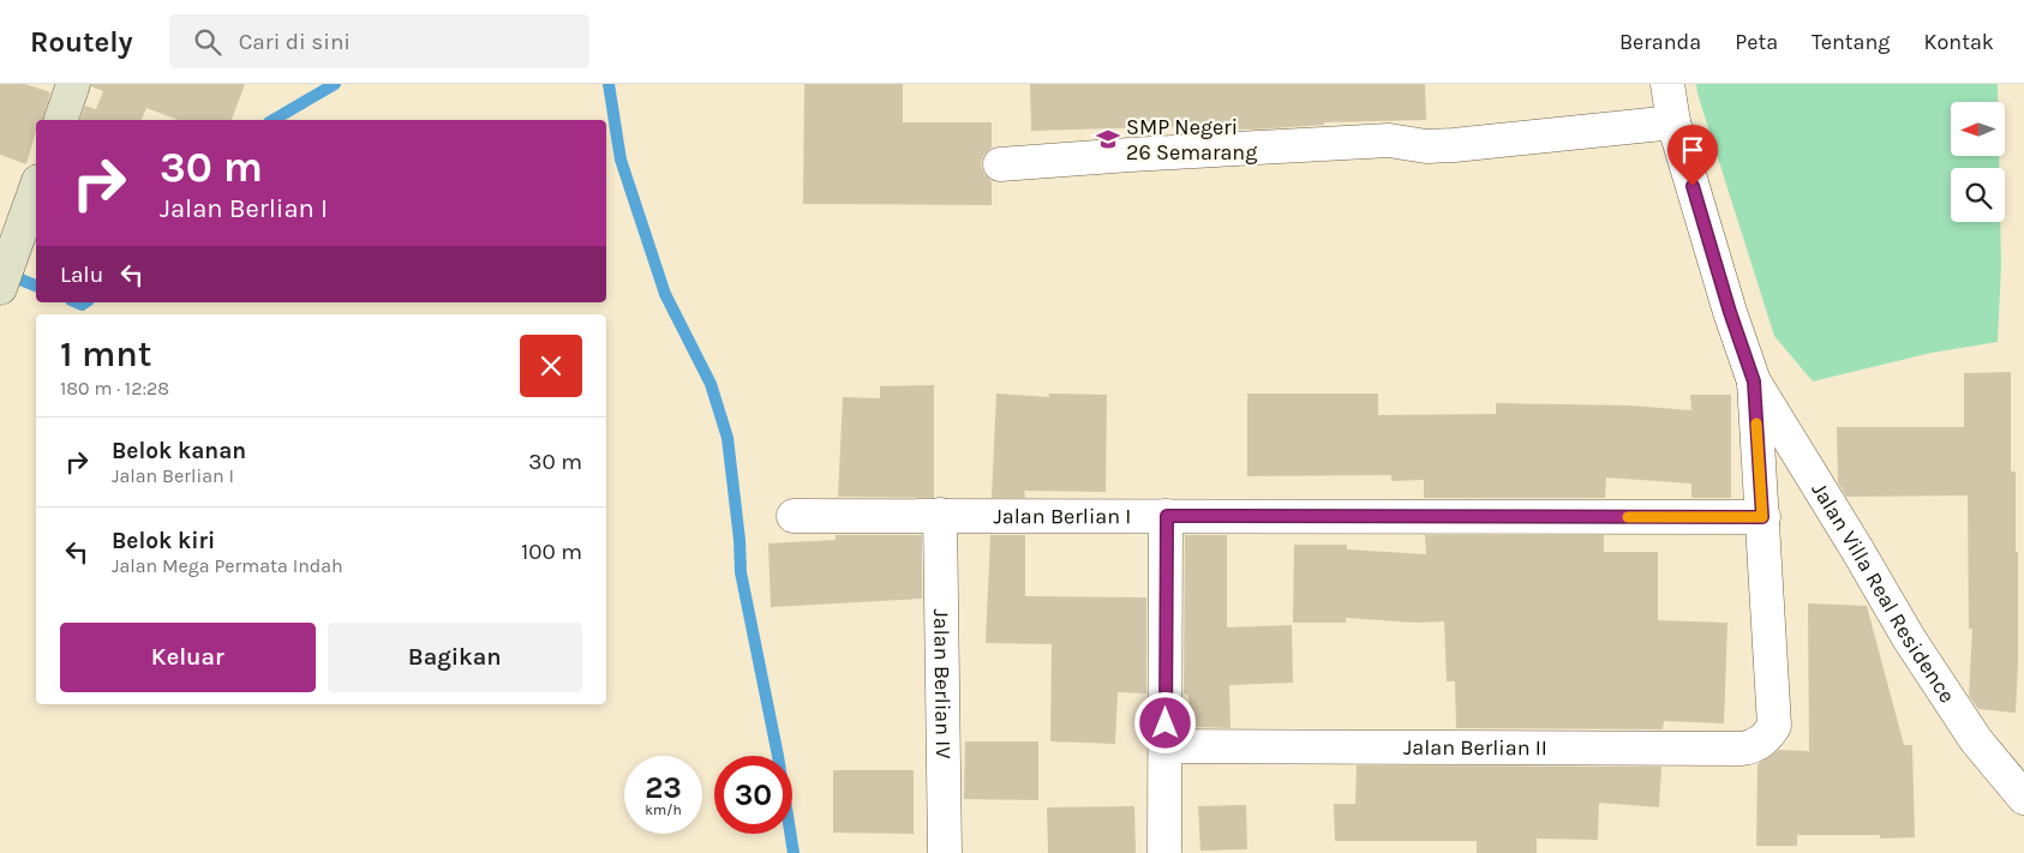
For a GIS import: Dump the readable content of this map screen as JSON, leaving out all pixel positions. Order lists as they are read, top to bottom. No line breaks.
{"streets":{"street":["Jalan Berlian I","Jalan Villa Real Residence","Jalan Berlian IV","Jalan Berlian II"]},"crossings":[["Jalan Berlian I","Jalan Berlian IV"],["Jalan Berlian I","Jalan Berlian II"]],"places":{"school or university":["SMP Negeri 26 Semarang"]},"north":"left","page":{"header":"Routely","search":"Cari di sini","nav":["Beranda","Peta","Tentang","Kontak"],"turn":["30 m","Jalan Berlian I"],"then":"Lalu","heading":["1 mnt","180 m · 12:28"],"list":[{"name":"Belok kanan","note":"Jalan Berlian I","value":"30 m"},{"name":"Belok kiri","note":"Jalan Mega Permata Indah","value":"100 m"}],"buttons":["Keluar","Bagikan"],"speed":"23 km/h","limit":"30"}}
